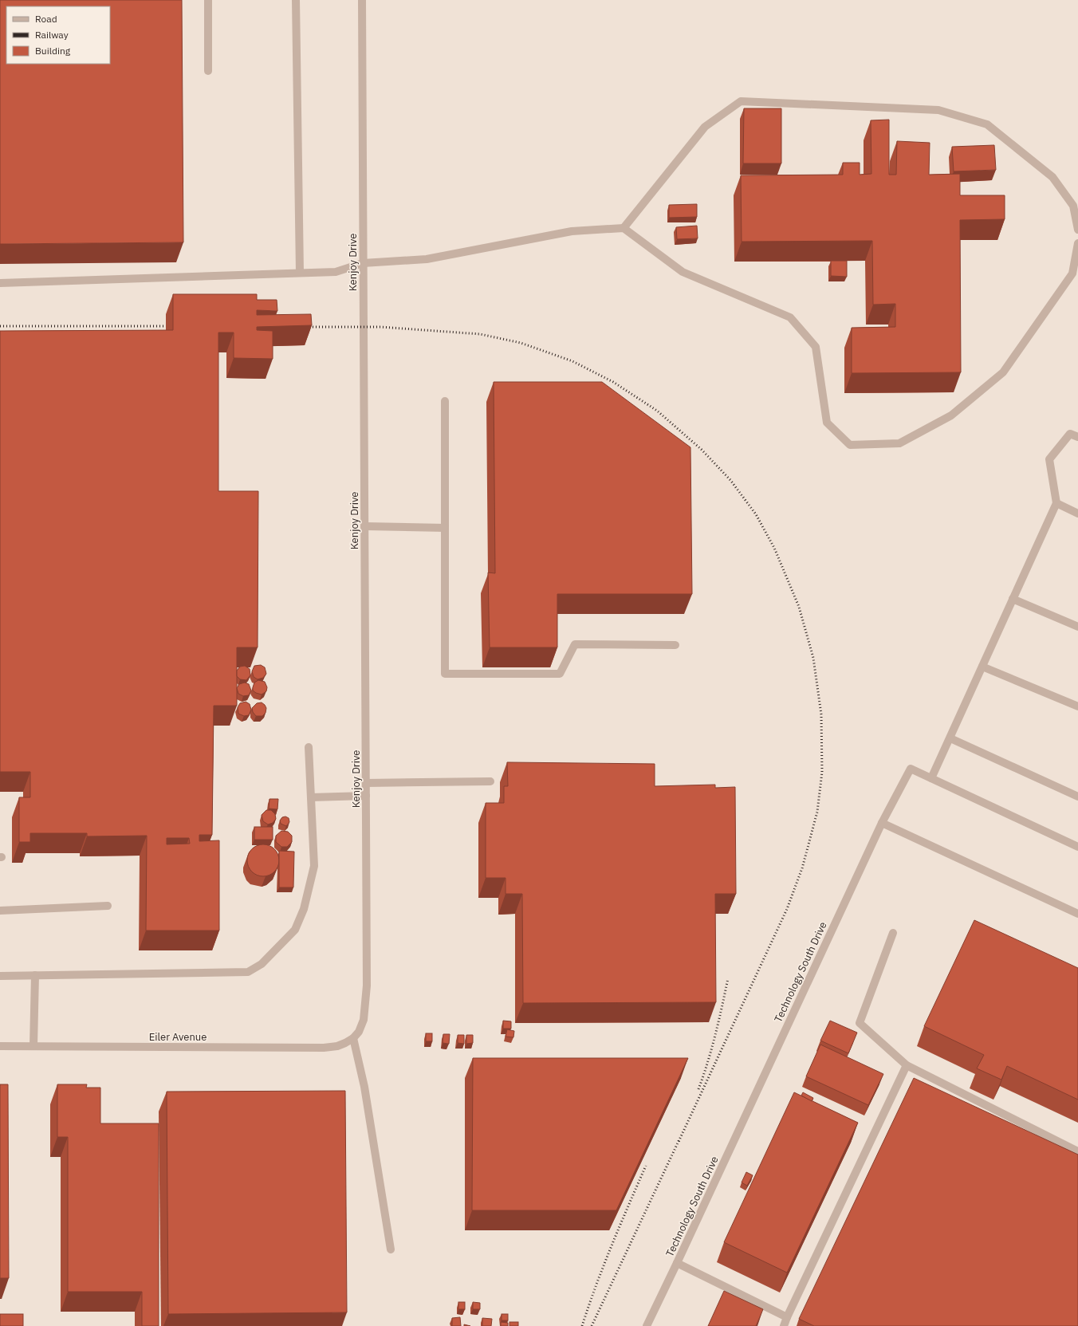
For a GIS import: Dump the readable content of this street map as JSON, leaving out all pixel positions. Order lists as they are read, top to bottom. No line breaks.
{"streets":{"street":["Kenjoy Drive","Technology South Drive","Eiler Avenue"]},"crossings":[["Kenjoy Drive","Eiler Avenue"]],"legend":["Road","Railway","Building"]}
